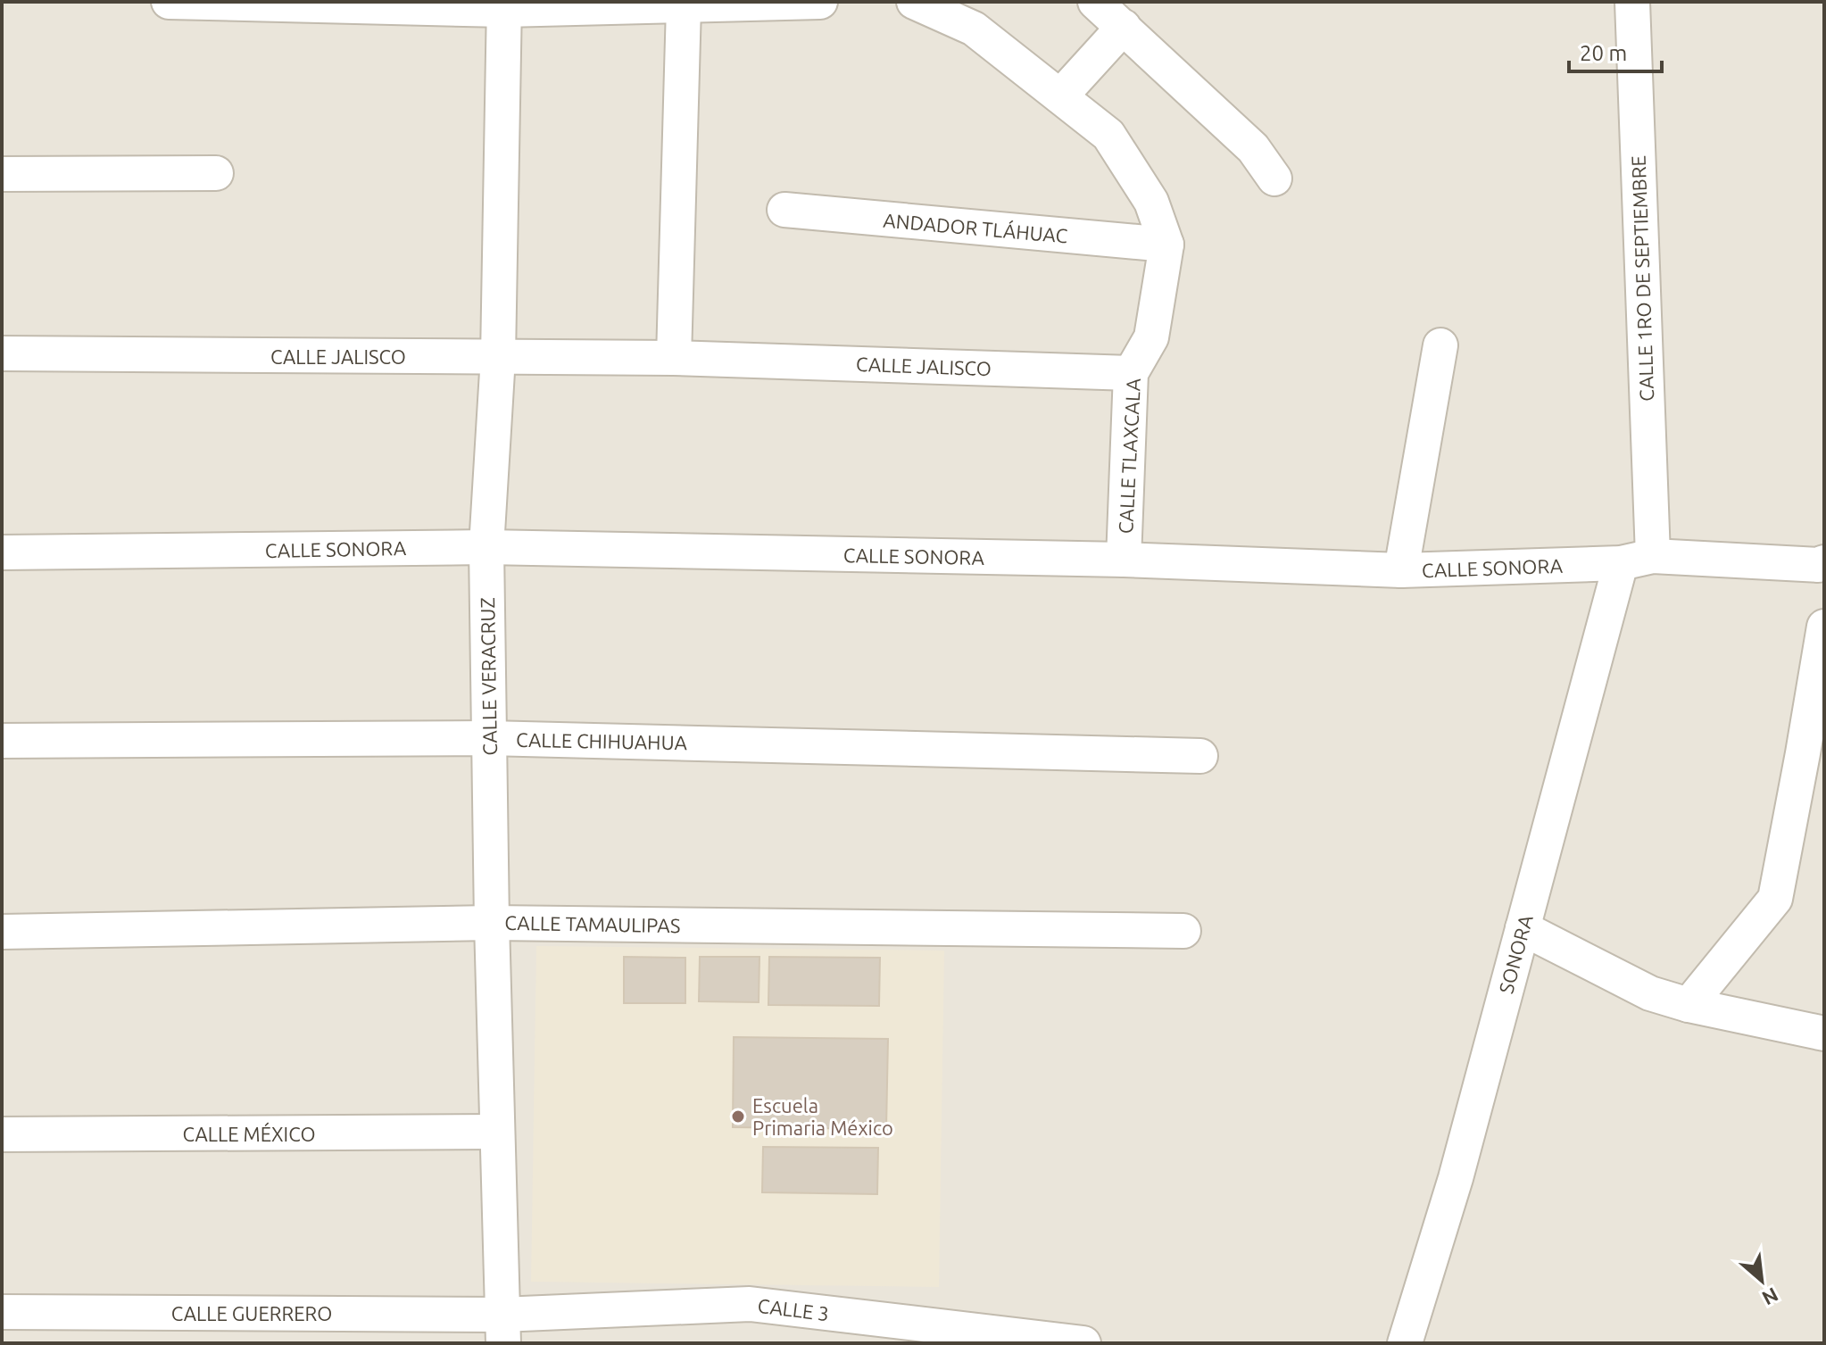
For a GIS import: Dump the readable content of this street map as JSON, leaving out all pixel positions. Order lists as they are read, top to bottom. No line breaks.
{"streets":{"street":["ANDADOR TLÁHUAC","CALLE 1RO DE SEPTIEMBRE","CALLE JALISCO","CALLE TLAXCALA","CALLE SONORA","CALLE VERACRUZ","CALLE CHIHUAHUA","CALLE TAMAULIPAS","SONORA","CALLE MÉXICO","CALLE 3","CALLE GUERRERO"]},"crossings":[["ANDADOR TLÁHUAC","CALLE TLAXCALA"],["CALLE 1RO DE SEPTIEMBRE","CALLE SONORA"],["CALLE 1RO DE SEPTIEMBRE","SONORA"],["CALLE JALISCO","CALLE TLAXCALA"],["CALLE JALISCO","CALLE VERACRUZ"],["CALLE TLAXCALA","CALLE SONORA"],["CALLE SONORA","CALLE VERACRUZ"],["CALLE SONORA","SONORA"],["CALLE VERACRUZ","CALLE CHIHUAHUA"],["CALLE VERACRUZ","CALLE TAMAULIPAS"],["CALLE VERACRUZ","CALLE MÉXICO"],["CALLE VERACRUZ","CALLE 3"],["CALLE VERACRUZ","CALLE GUERRERO"],["CALLE 3","CALLE GUERRERO"]],"places":["Escuela Primaria México"],"scale_bar":"20 m","north":"bottom right"}
